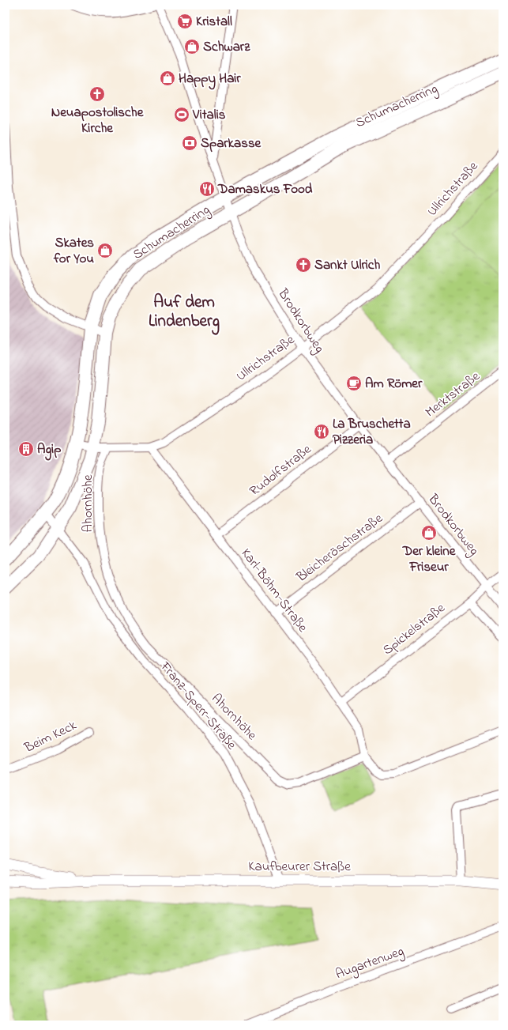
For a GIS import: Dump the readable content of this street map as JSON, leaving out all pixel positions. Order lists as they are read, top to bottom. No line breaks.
{"streets":{"main road":["Schumacherring"],"street":["Ullrichstraße","Brodkorbweg","Merktstraße","Rudolfstraße","Ahornhöhe","Bleicheröschstraße","Karl-Böhm-Straße","Spickelstraße","Franz-Sperr-Straße","Beim Keck","Kaufbeurer Straße","Augartenweg"]},"crossings":[["Schumacherring","Ullrichstraße"],["Schumacherring","Brodkorbweg"],["Schumacherring","Franz-Sperr-Straße"],["Ullrichstraße","Brodkorbweg"],["Ullrichstraße","Ahornhöhe"],["Ullrichstraße","Karl-Böhm-Straße"],["Brodkorbweg","Merktstraße"],["Brodkorbweg","Rudolfstraße"],["Brodkorbweg","Bleicheröschstraße"],["Brodkorbweg","Spickelstraße"],["Rudolfstraße","Karl-Böhm-Straße"],["Ahornhöhe","Karl-Böhm-Straße"],["Bleicheröschstraße","Karl-Böhm-Straße"],["Karl-Böhm-Straße","Spickelstraße"],["Franz-Sperr-Straße","Kaufbeurer Straße"]],"districts":["Auf dem Lindenberg"],"places":{"supermarket":["Kristall"],"shop":["Schwarz","Happy Hair","Skates for You","Der kleine Friseur"],"church":["Neuapostolische Kirche","Sankt Ulrich"],"sports":["Vitalis"],"bank":["Sparkasse"],"restaurant":["Damaskus Food","La Bruschetta Pizzeria"],"cafe":["Am Römer"],"building":["Agip"]}}
